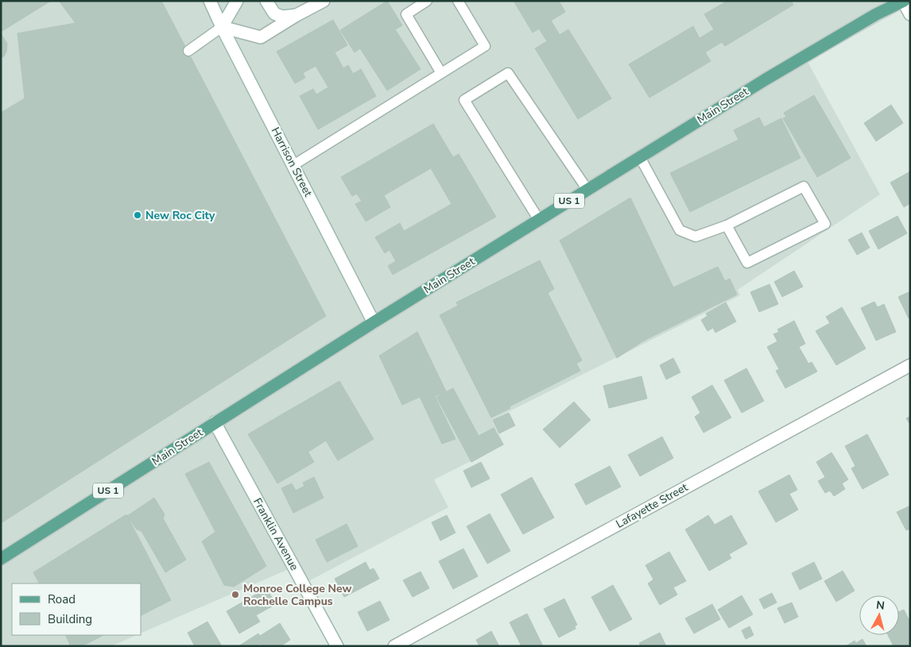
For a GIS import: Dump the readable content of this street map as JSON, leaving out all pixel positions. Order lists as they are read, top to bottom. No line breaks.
{"streets":{"main road":["Main Street","US 1"],"street":["Harrison Street","Lafayette Street","Franklin Avenue"]},"crossings":[["Main Street","Harrison Street"],["Main Street","Franklin Avenue"]],"places":["New Roc City","Monroe College New Rochelle Campus"],"legend":["Road","Building"],"north":"top"}
